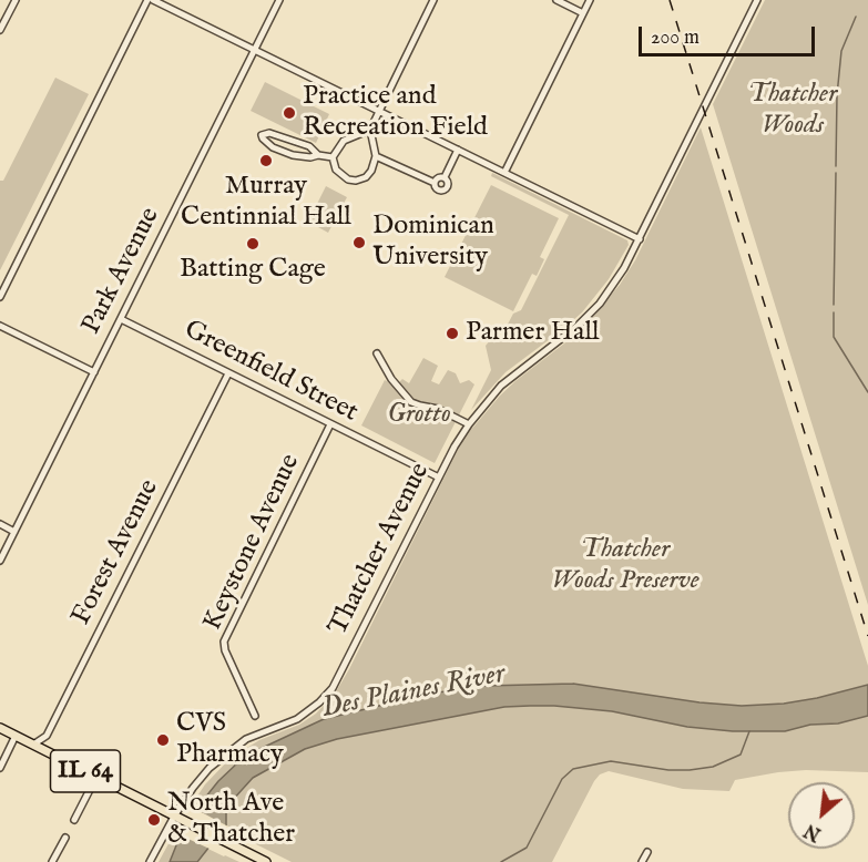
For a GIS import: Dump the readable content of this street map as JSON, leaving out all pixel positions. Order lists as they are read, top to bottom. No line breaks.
{"streets":{"main road":["IL 64"],"street":["Park Avenue","Greenfield Street","Keystone Avenue","Thatcher Avenue","Forest Avenue"]},"crossings":[["Park Avenue","Greenfield Street"],["Greenfield Street","Keystone Avenue"],["Greenfield Street","Thatcher Avenue"],["Greenfield Street","Forest Avenue"],["Thatcher Avenue","IL 64"],["Forest Avenue","IL 64"]],"water":["Des Plaines River"],"parks":["Thatcher Woods","Grotto","Thatcher Woods Preserve"],"places":["Practice and Recreation Field","Murray Centinnial Hall","Dominican University","Batting Cage","Parmer Hall","CVS Pharmacy","North Ave & Thatcher"],"scale_bar":"200 m","north":"bottom left"}
